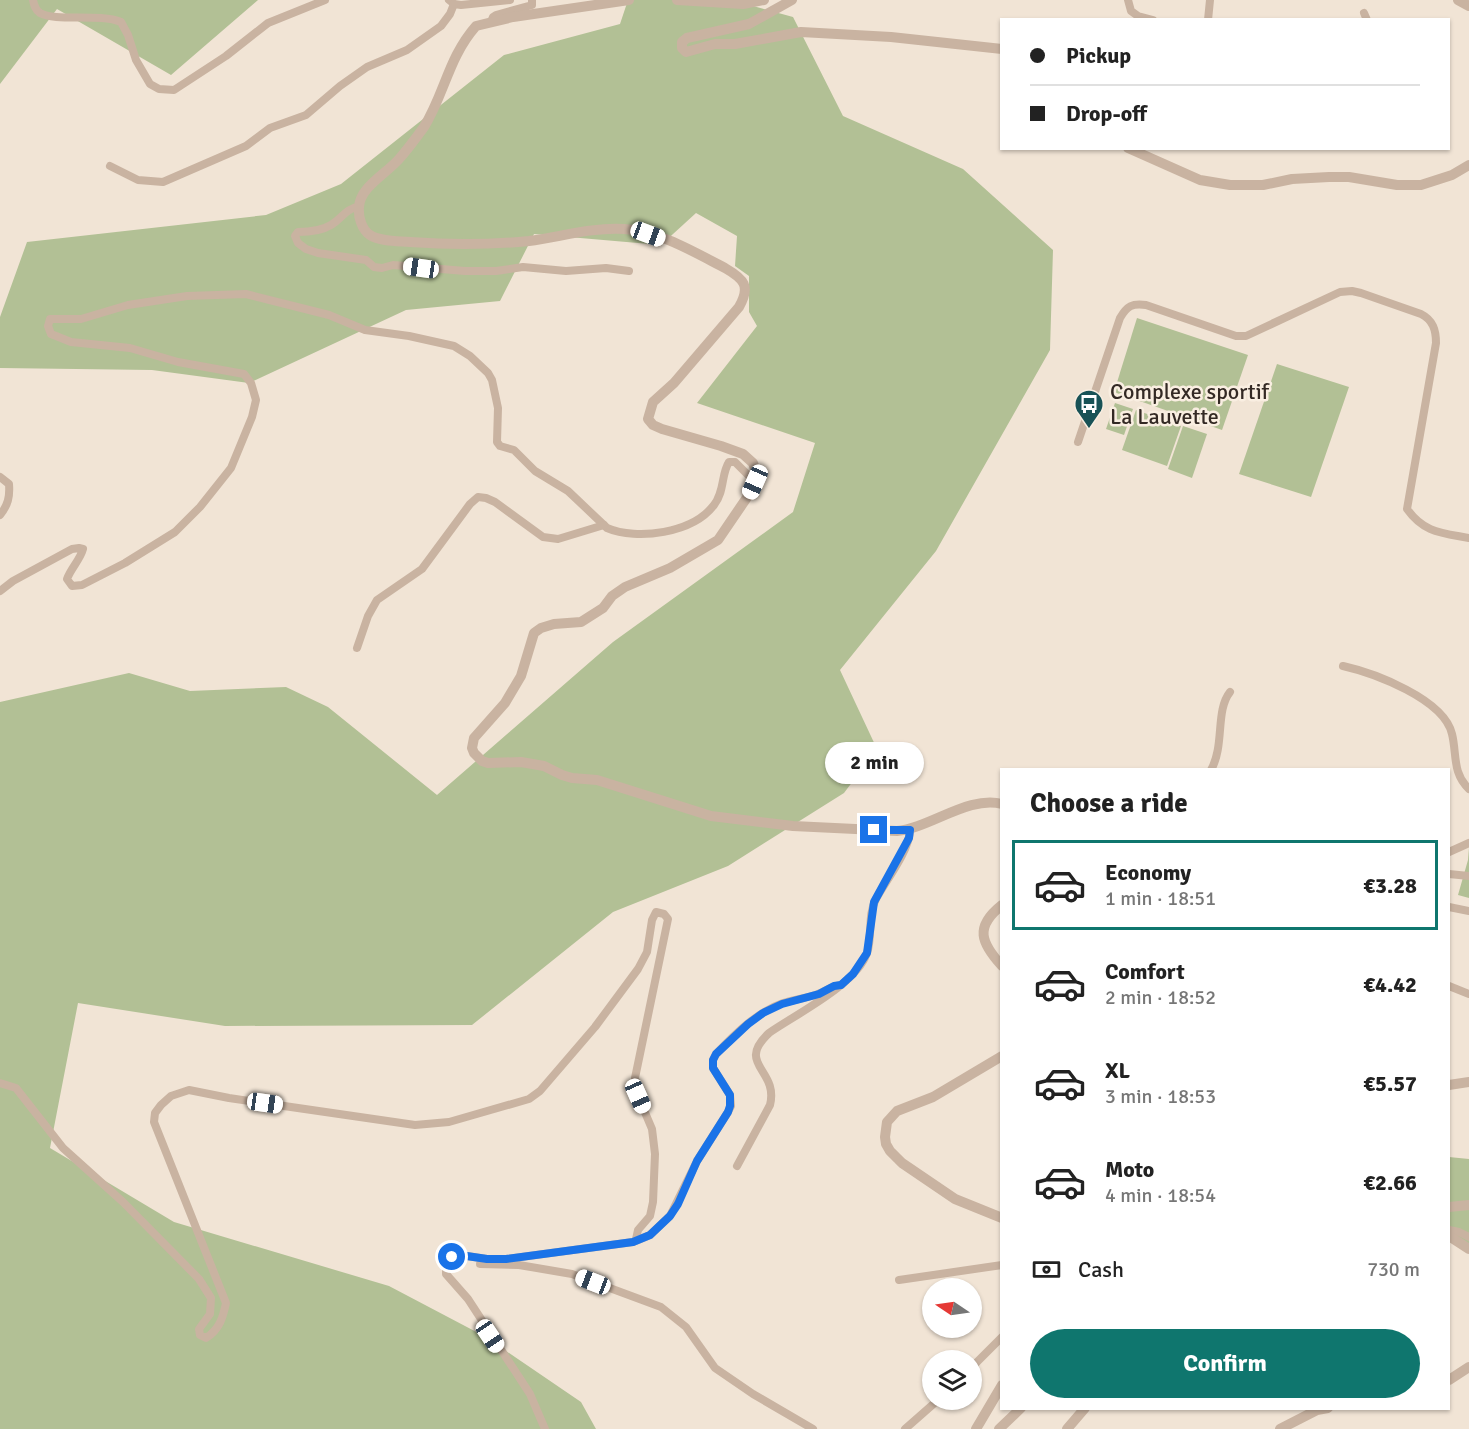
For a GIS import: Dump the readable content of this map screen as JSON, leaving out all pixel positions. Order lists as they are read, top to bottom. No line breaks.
{"places":{"bus stop":["Complexe sportif La Lauvette"]},"north":"left","page":{"banner":["Pickup","Drop-off"],"bubble":"2 min","heading":"Choose a ride","list":[{"name":"Economy","note":"1 min · 18:51","value":"€3.28"},{"name":"Comfort","note":"2 min · 18:52","value":"€4.42"},{"name":"XL","note":"3 min · 18:53","value":"€5.57"},{"name":"Moto","note":"4 min · 18:54","value":"€2.66"}],"pay":["Cash","730 m"],"buttons":"Confirm"}}
